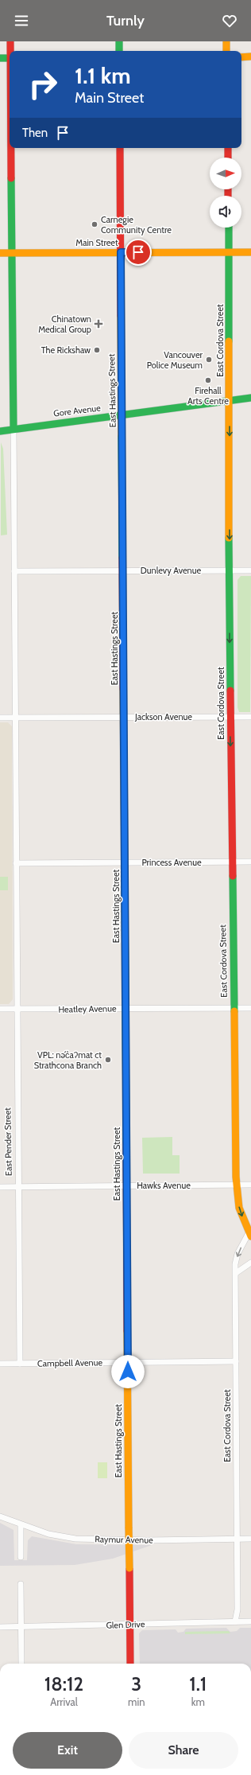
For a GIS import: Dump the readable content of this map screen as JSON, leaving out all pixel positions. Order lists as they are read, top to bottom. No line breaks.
{"streets":{"main road":["Main Street","East Cordova Street","East Hastings Street","Gore Avenue","East Pender Street"],"street":["Dunlevy Avenue","Jackson Avenue","Princess Avenue","Heatley Avenue","Hawks Avenue","Campbell Avenue","Raymur Avenue","Glen Drive"]},"crossings":[["Main Street","East Cordova Street"],["Main Street","East Hastings Street"],["Main Street","East Pender Street"],["East Cordova Street","Gore Avenue"],["East Cordova Street","Dunlevy Avenue"],["East Cordova Street","Jackson Avenue"],["East Cordova Street","Princess Avenue"],["East Cordova Street","Heatley Avenue"],["East Cordova Street","Hawks Avenue"],["East Cordova Street","Campbell Avenue"],["East Cordova Street","Raymur Avenue"],["East Cordova Street","Glen Drive"],["East Hastings Street","Gore Avenue"],["East Hastings Street","Dunlevy Avenue"],["East Hastings Street","Jackson Avenue"],["East Hastings Street","Princess Avenue"],["East Hastings Street","Heatley Avenue"],["East Hastings Street","Hawks Avenue"],["East Hastings Street","Campbell Avenue"],["East Hastings Street","Glen Drive"],["Gore Avenue","East Pender Street"],["Dunlevy Avenue","East Pender Street"],["Jackson Avenue","East Pender Street"],["Princess Avenue","East Pender Street"],["Heatley Avenue","East Pender Street"],["East Pender Street","Hawks Avenue"],["East Pender Street","Campbell Avenue"]],"one_way":["East Cordova Street"],"places":{"other":["Carnegie Community Centre","The Rickshaw","Vancouver Police Museum","Firehall Arts Centre","VPL: nə́c̓aʔmat ct Strathcona Branch"],"health":["Chinatown Medical Group"]},"north":"right","page":{"header":"Turnly","turn":["1.1 km","Main Street"],"then":"Then","eta":["18:12","Arrival","3","min","1.1","km"],"buttons":["Exit","Share"]}}
